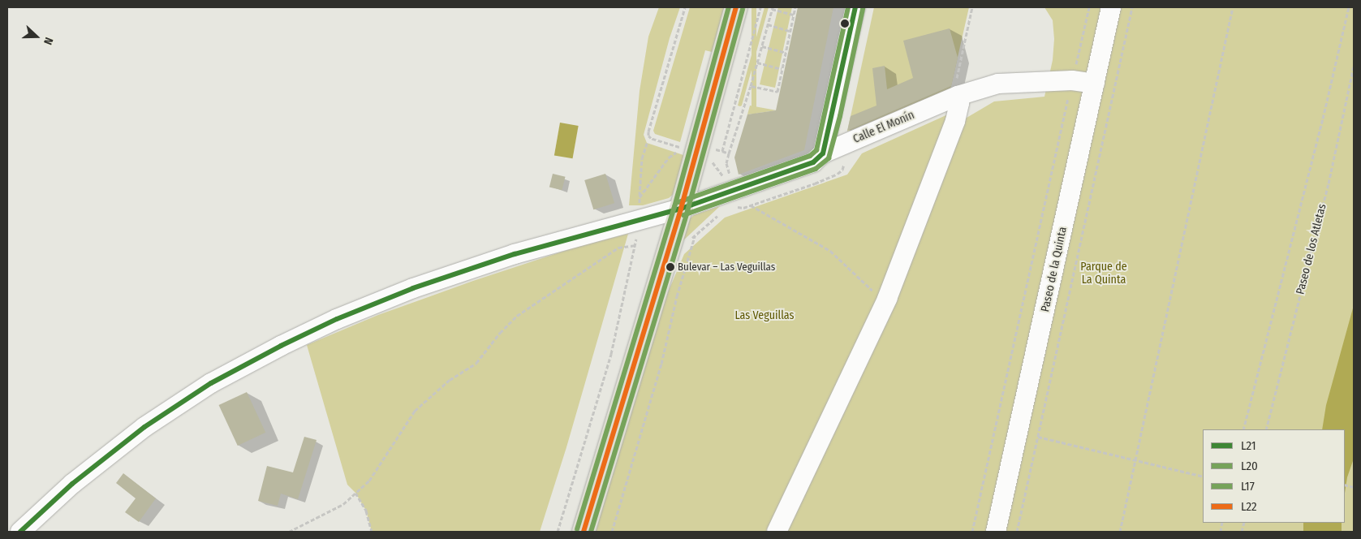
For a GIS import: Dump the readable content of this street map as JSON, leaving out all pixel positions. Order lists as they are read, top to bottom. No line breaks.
{"streets":{"street":["Calle El Monín","Paseo de la Quinta"],"path":["Paseo de los Atletas"]},"crossings":[["Calle El Monín","Paseo de la Quinta"]],"parks":["Parque de La Quinta","Las Veguillas"],"places":["Bulevar – Las Veguillas"],"lines":["transit line L21","transit line L17","transit line L22","transit line L20"],"legend":["L21","L20","L17","L22"],"north":"right"}
